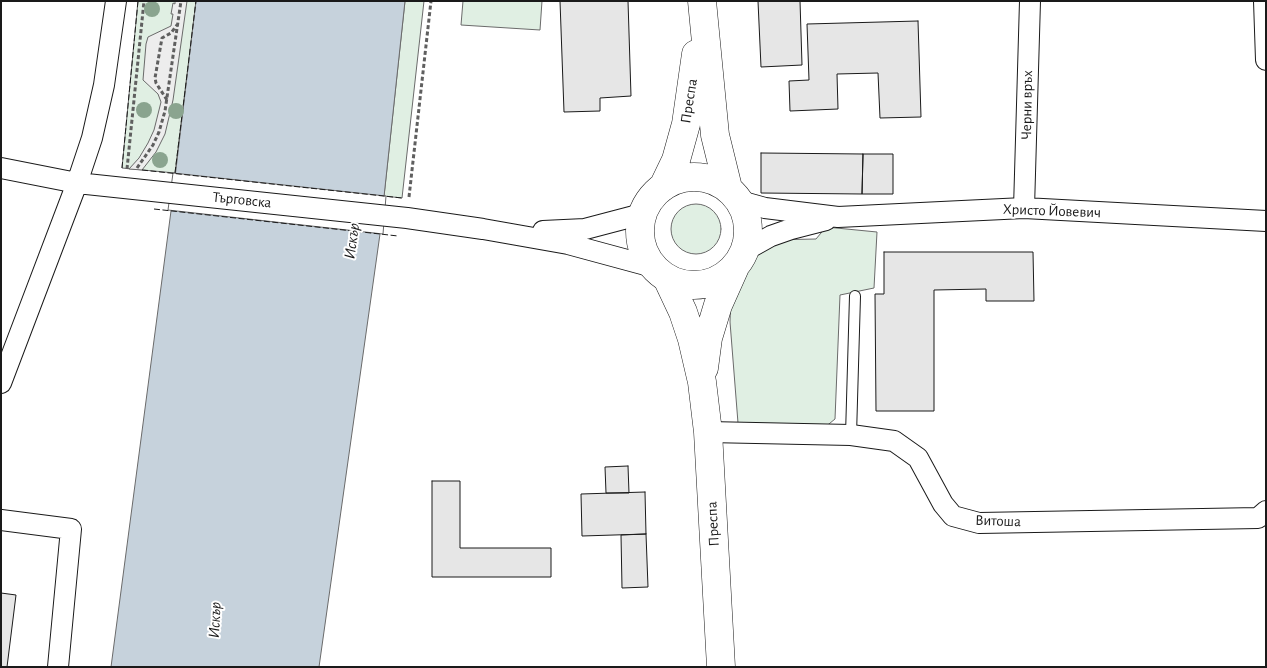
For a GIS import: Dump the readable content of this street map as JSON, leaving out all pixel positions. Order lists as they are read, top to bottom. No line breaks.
{"streets":{"main road":["Преспа"],"street":["Черни връх","Търговска","Христо Йовевич","Витоша"]},"crossings":[["Преспа","Търговска"],["Преспа","Христо Йовевич"],["Преспа","Витоша"],["Черни връх","Христо Йовевич"],["Търговска","Христо Йовевич"]],"water":["Искър"]}
